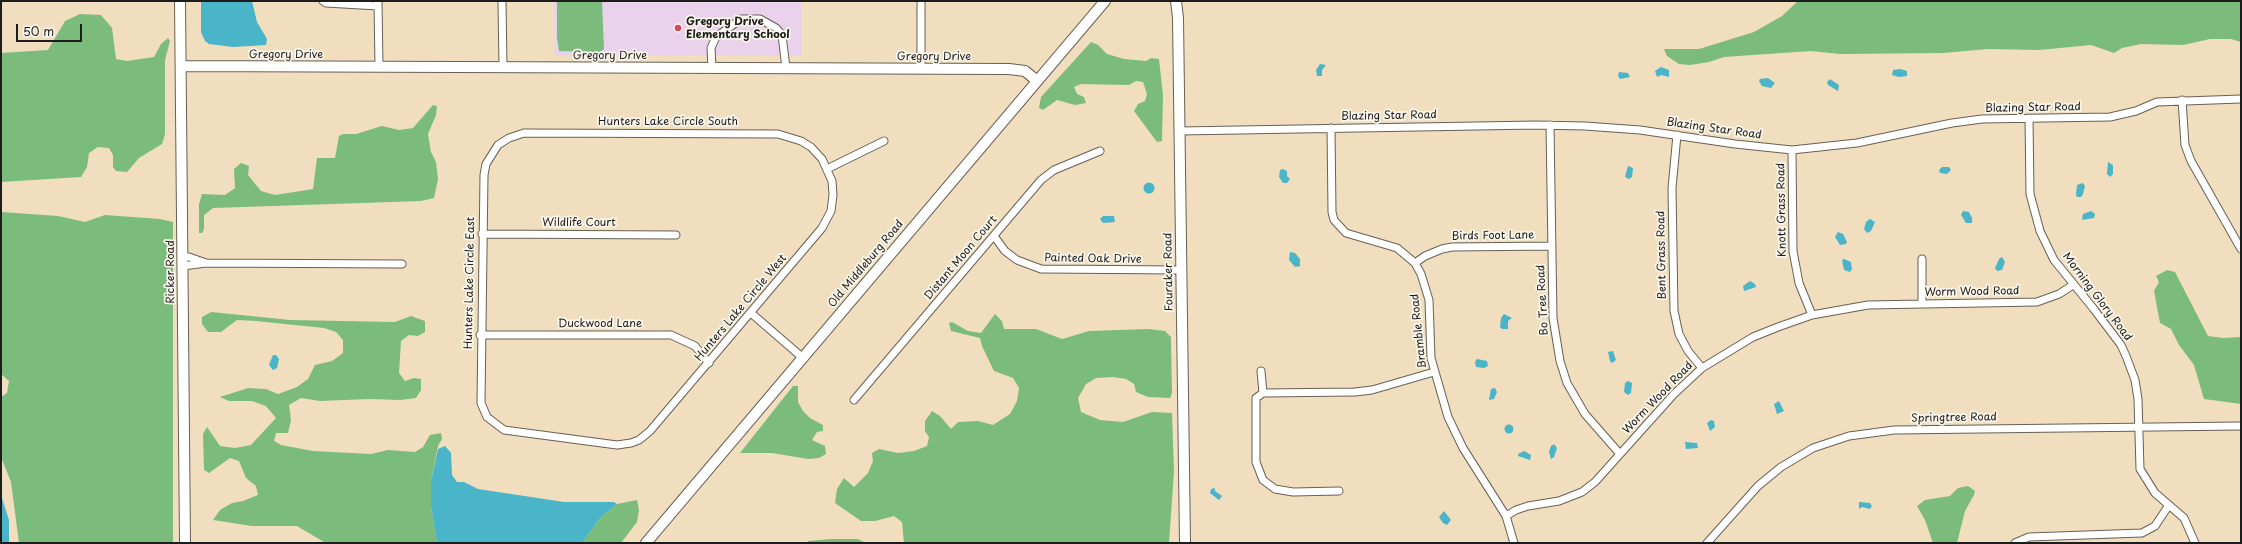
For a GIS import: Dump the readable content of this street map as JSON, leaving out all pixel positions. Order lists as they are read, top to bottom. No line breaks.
{"streets":{"street":["Gregory Drive","Blazing Star Road","Hunters Lake Circle South","Knott Grass Road","Wildlife Court","Birds Foot Lane","Bent Grass Road","Distant Moon Court","Painted Oak Drive","Old Middleburg Road","Ricker Road","Fouraker Road","Hunters Lake Circle East","Worm Wood Road","Morning Glory Road","Bo Tree Road","Hunters Lake Circle West","Duckwood Lane","Bramble Road","Springtree Road"]},"crossings":[["Gregory Drive","Old Middleburg Road"],["Gregory Drive","Ricker Road"],["Blazing Star Road","Knott Grass Road"],["Blazing Star Road","Bent Grass Road"],["Blazing Star Road","Fouraker Road"],["Blazing Star Road","Morning Glory Road"],["Blazing Star Road","Bo Tree Road"],["Blazing Star Road","Bramble Road"],["Hunters Lake Circle South","Hunters Lake Circle East"],["Hunters Lake Circle South","Hunters Lake Circle West"],["Knott Grass Road","Worm Wood Road"],["Wildlife Court","Hunters Lake Circle East"],["Birds Foot Lane","Bo Tree Road"],["Birds Foot Lane","Bramble Road"],["Bent Grass Road","Worm Wood Road"],["Distant Moon Court","Painted Oak Drive"],["Painted Oak Drive","Fouraker Road"],["Hunters Lake Circle East","Hunters Lake Circle West"],["Hunters Lake Circle East","Duckwood Lane"],["Worm Wood Road","Morning Glory Road"],["Worm Wood Road","Bo Tree Road"],["Worm Wood Road","Bramble Road"],["Morning Glory Road","Springtree Road"],["Hunters Lake Circle West","Duckwood Lane"]],"places":["Gregory Drive Elementary School"],"scale_bar":"50 m"}
